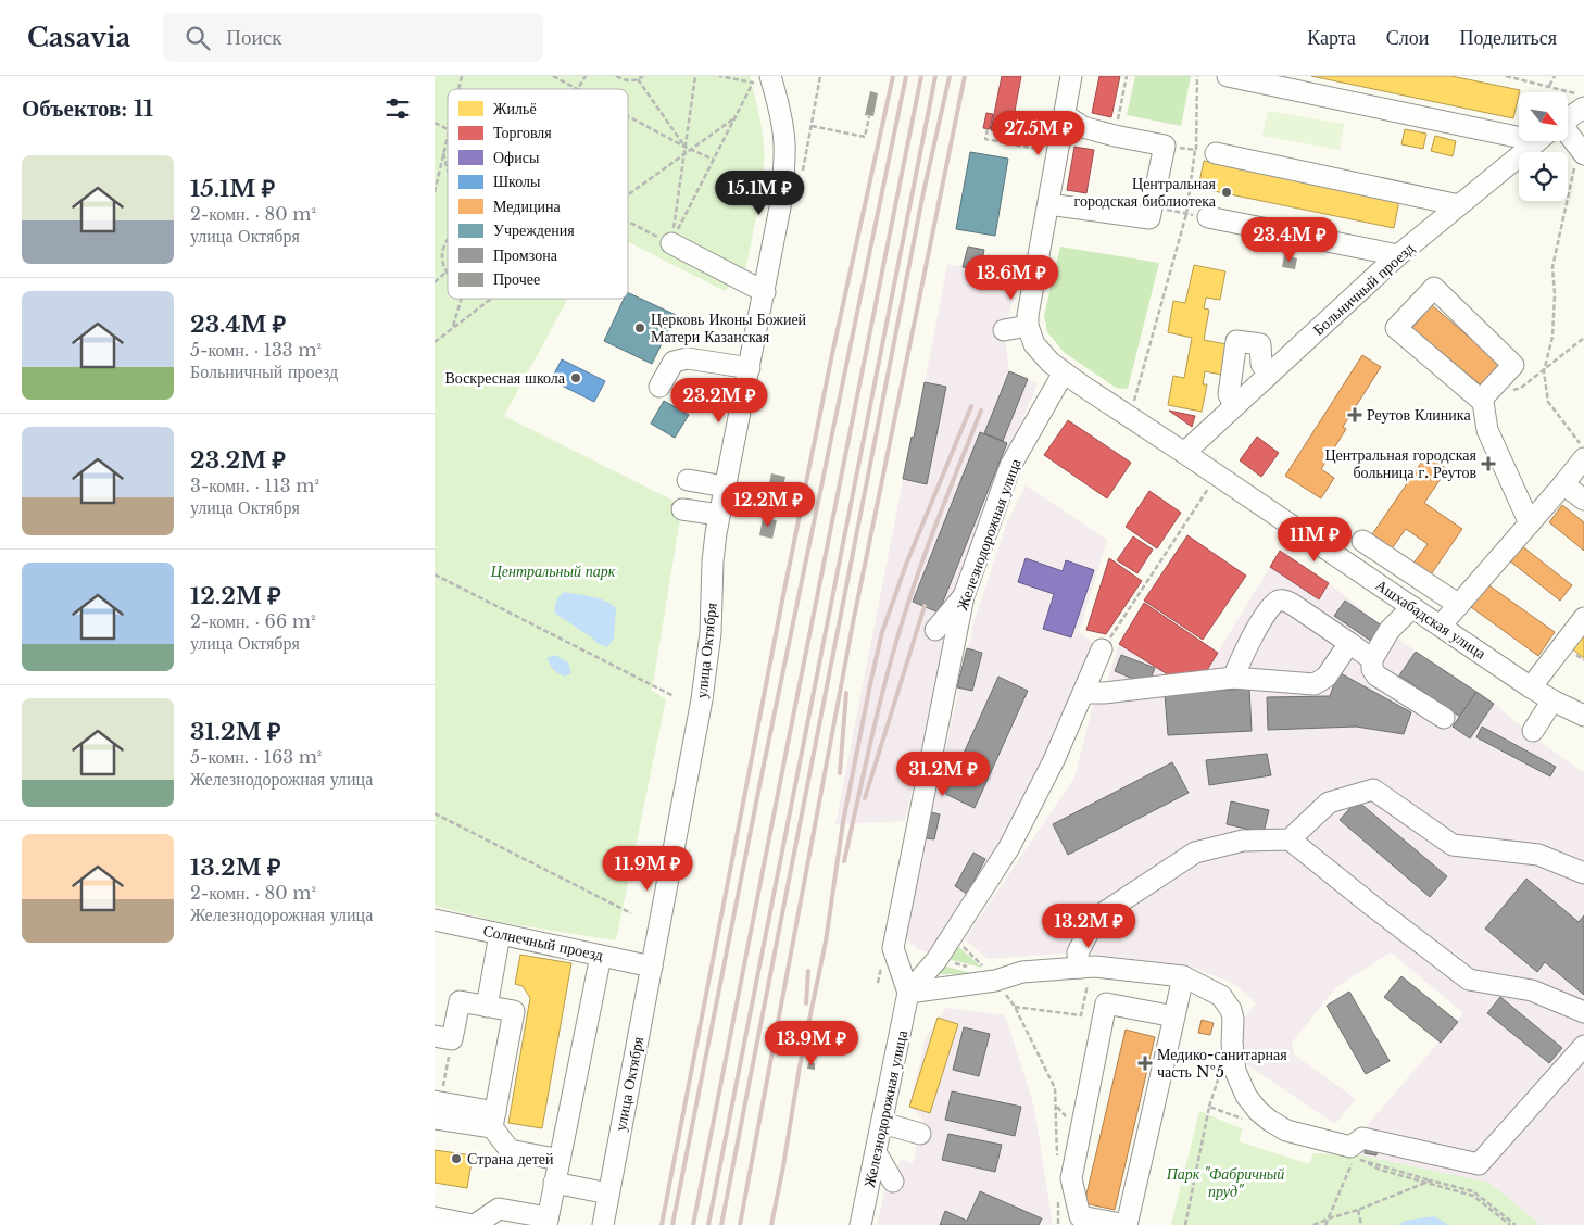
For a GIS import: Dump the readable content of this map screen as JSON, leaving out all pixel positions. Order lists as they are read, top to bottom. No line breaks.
{"streets":{"street":["Больничный проезд","Железнодорожная улица","Ашхабадская улица","улица Октября","Солнечный проезд"]},"crossings":[["Больничный проезд","Ашхабадская улица"],["Железнодорожная улица","Ашхабадская улица"],["улица Октября","Солнечный проезд"]],"parks":["Центральный парк","Парк \"Фабричный пруд\""],"places":{"other":["Центральная городская библиотека","Церковь Иконы Божией Матери Казанская","Воскресная школа","Страна детей"],"health":["Реутов Клиника","Центральная городская больница г. Реутов","Медико-санитарная часть №5"]},"legend":["Жильё","Торговля","Офисы","Школы","Медицина","Учреждения","Промзона","Прочее"],"north":"bottom right","page":{"header":"Casavia","search":"Поиск","nav":["Карта","Слои","Поделиться"],"heading":"Объектов: 11","price":["27.5M ₽","15.1M ₽","23.4M ₽","13.6M ₽","23.2M ₽","12.2M ₽","11M ₽","31.2M ₽","11.9M ₽","13.2M ₽","13.9M ₽"],"list":[{"name":"15.1M ₽","note":"2-комн. · 80 m² · улица Октября"},{"name":"23.4M ₽","note":"5-комн. · 133 m² · Больничный проезд"},{"name":"23.2M ₽","note":"3-комн. · 113 m² · улица Октября"},{"name":"12.2M ₽","note":"2-комн. · 66 m² · улица Октября"},{"name":"31.2M ₽","note":"5-комн. · 163 m² · Железнодорожная улица"},{"name":"13.2M ₽","note":"2-комн. · 80 m² · Железнодорожная улица"}]}}
